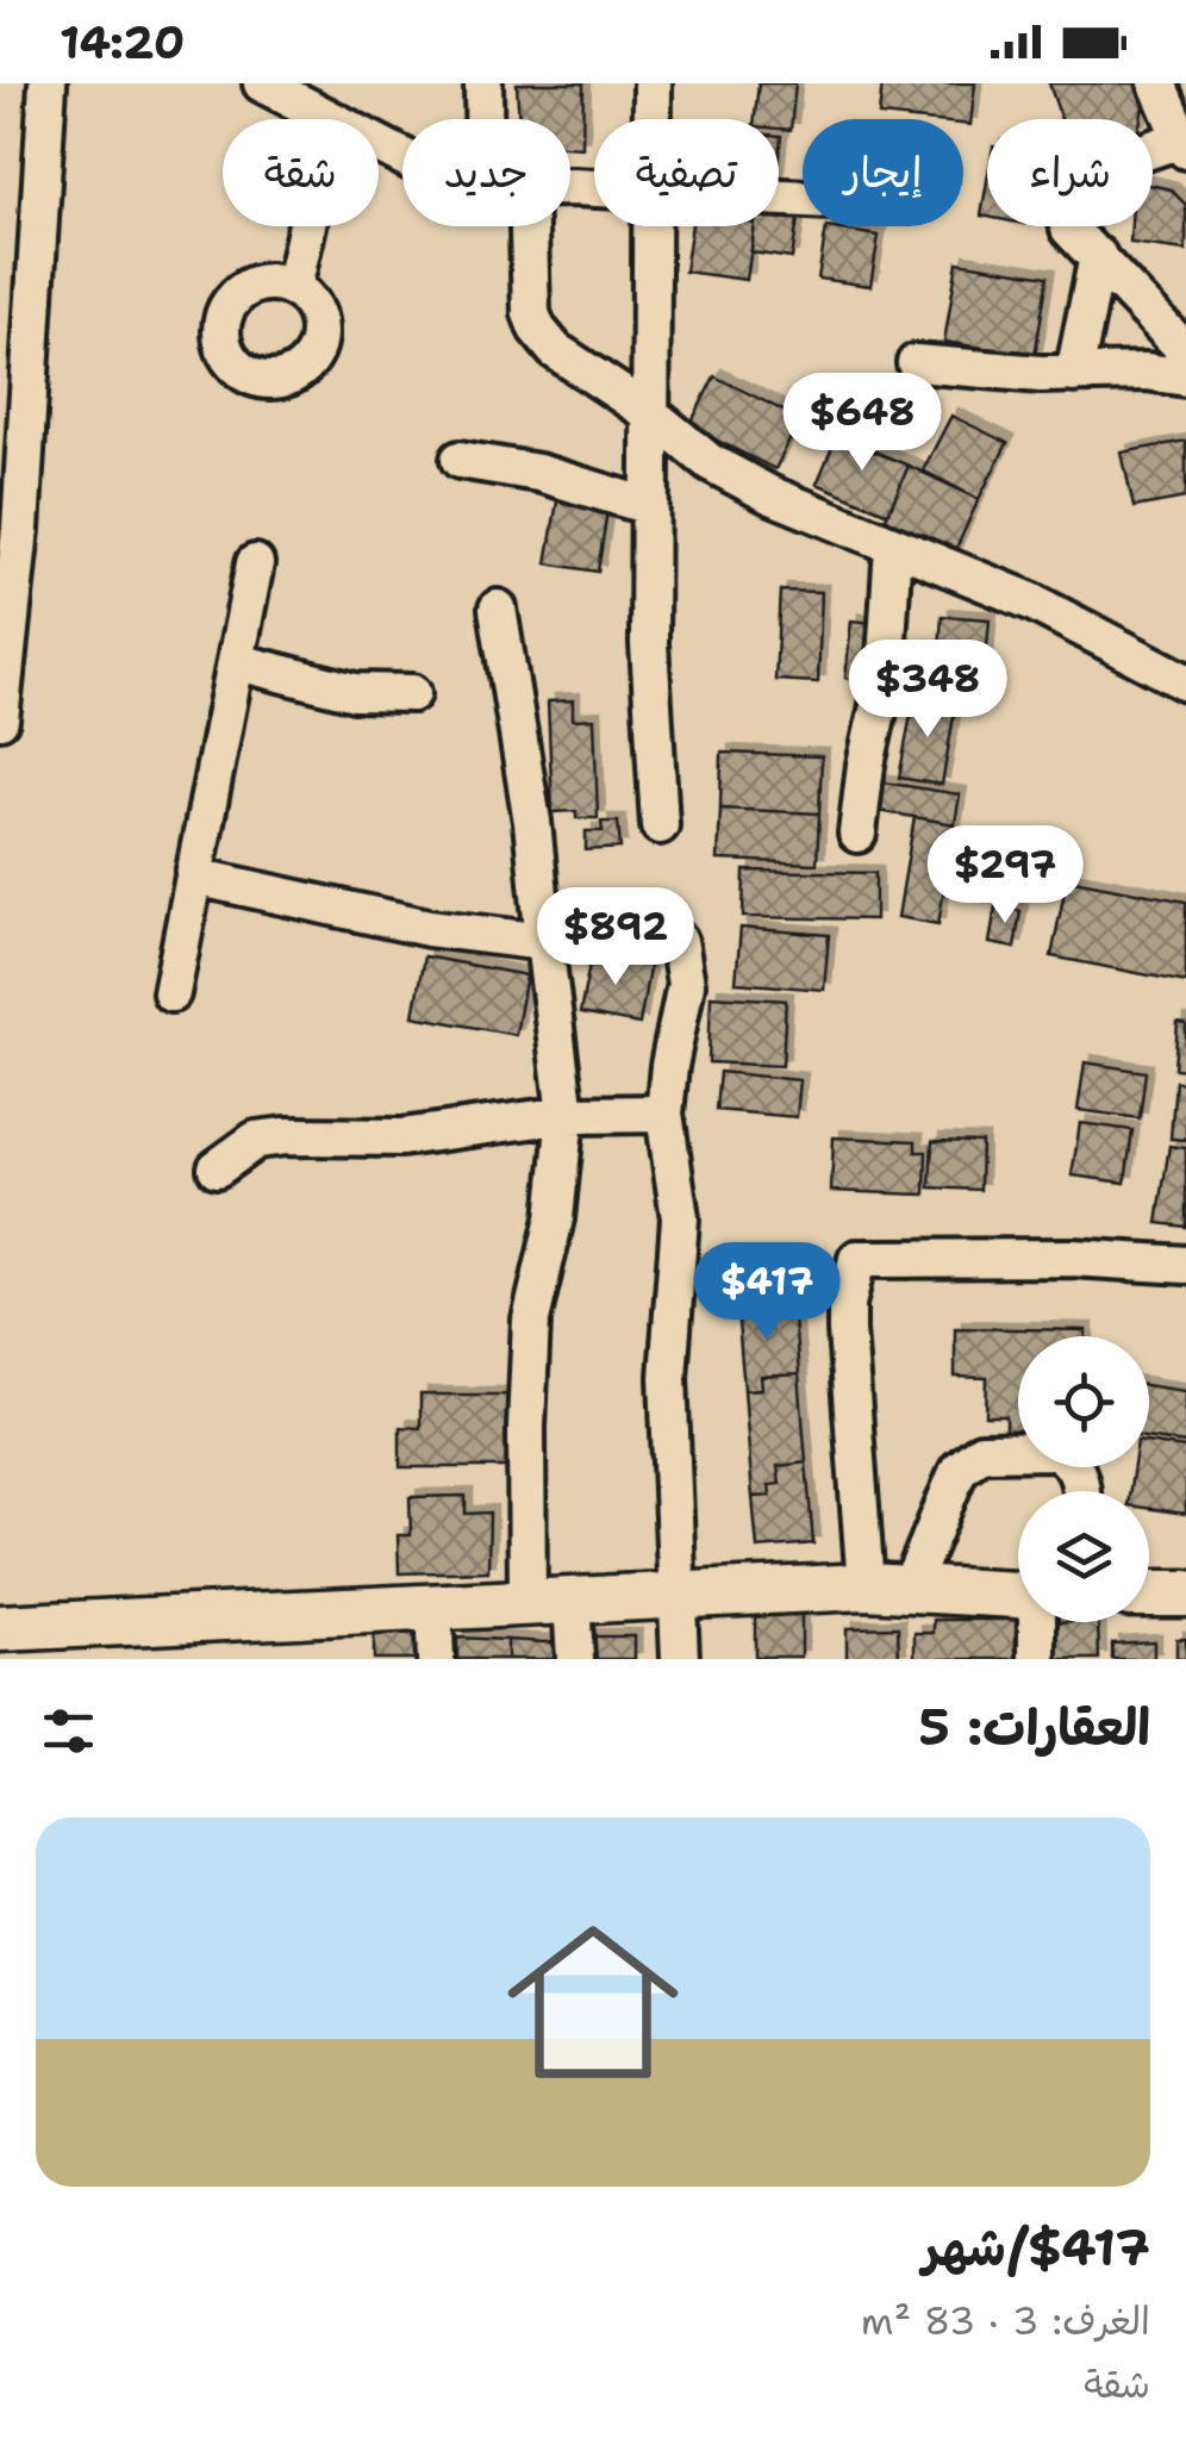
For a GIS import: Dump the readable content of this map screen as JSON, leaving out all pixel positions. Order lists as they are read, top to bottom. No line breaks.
{"page":{"status":"14:20","chip":["شراء","إيجار","تصفية","جديد","شقة"],"price":["$648","$348","$297","$892","$417"],"heading":"العقارات: 5","list":[{"name":"$417/شهر","note":"الغرف: 3 · 83 m² · شقة"}]}}
